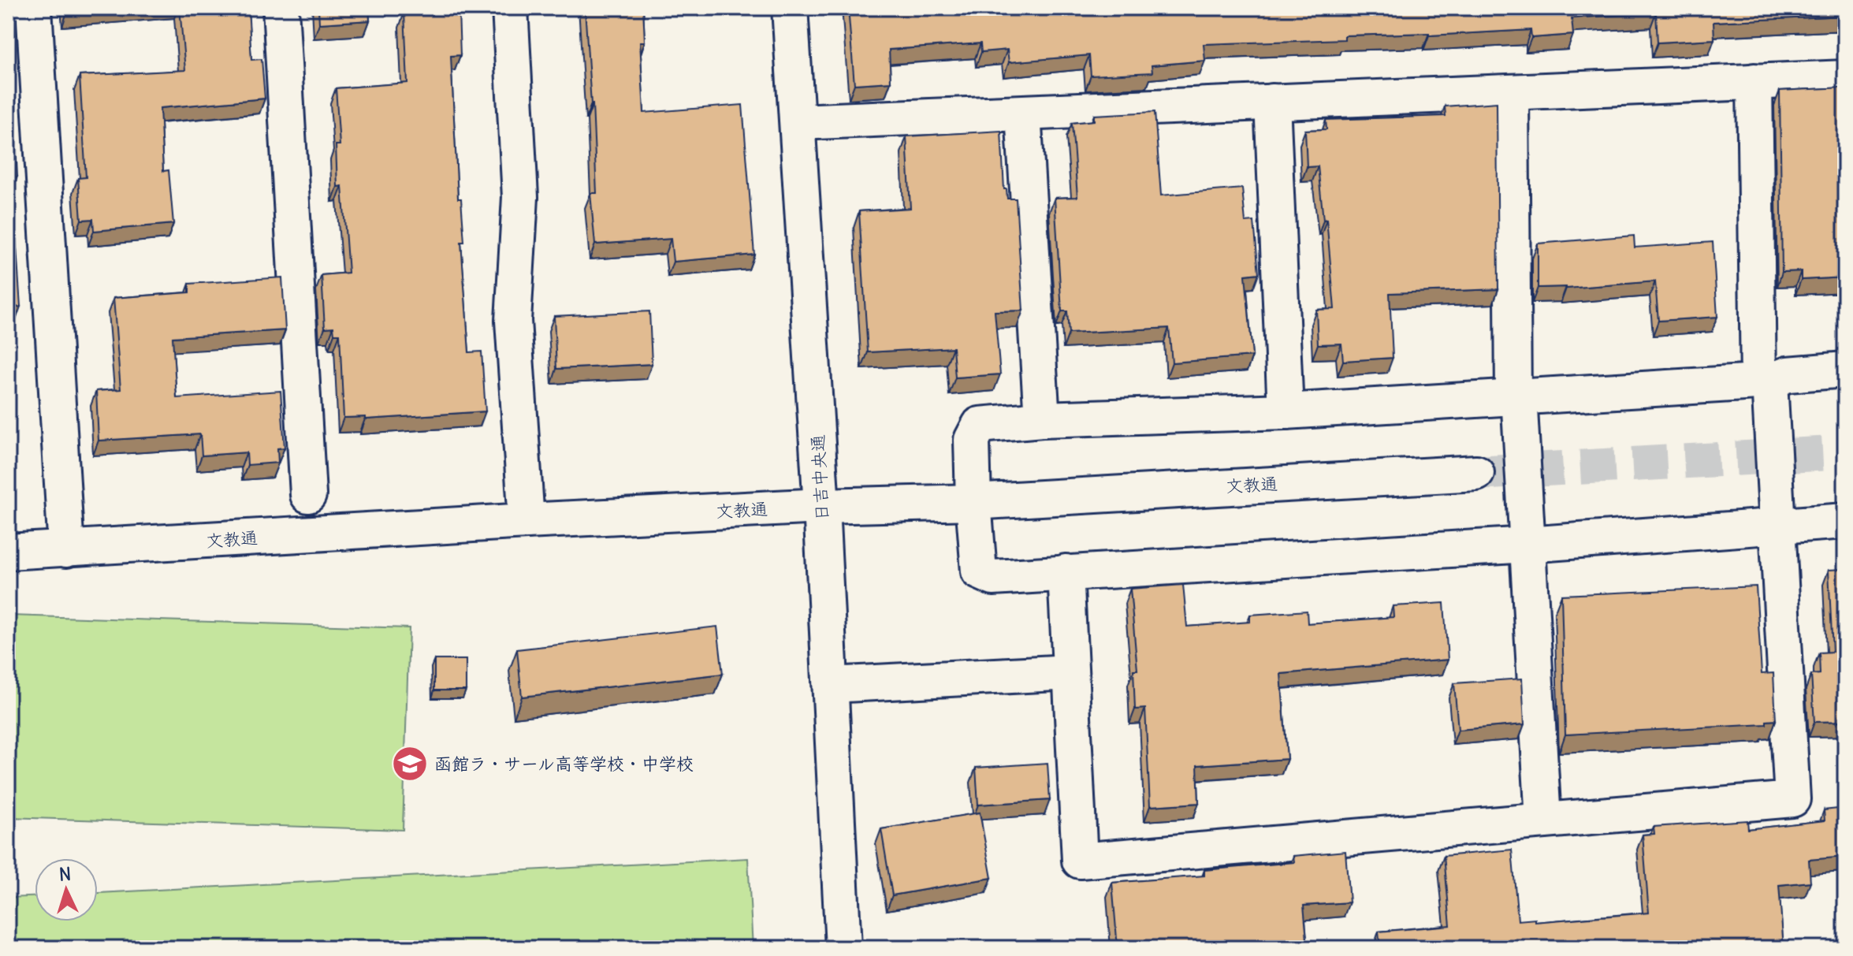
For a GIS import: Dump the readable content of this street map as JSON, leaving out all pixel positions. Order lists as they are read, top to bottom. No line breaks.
{"streets":{"street":["日吉中央通","文教通"]},"crossings":[["日吉中央通","文教通"]],"places":{"school or university":["函館ラ・サール高等学校・中学校"]},"north":"top"}
